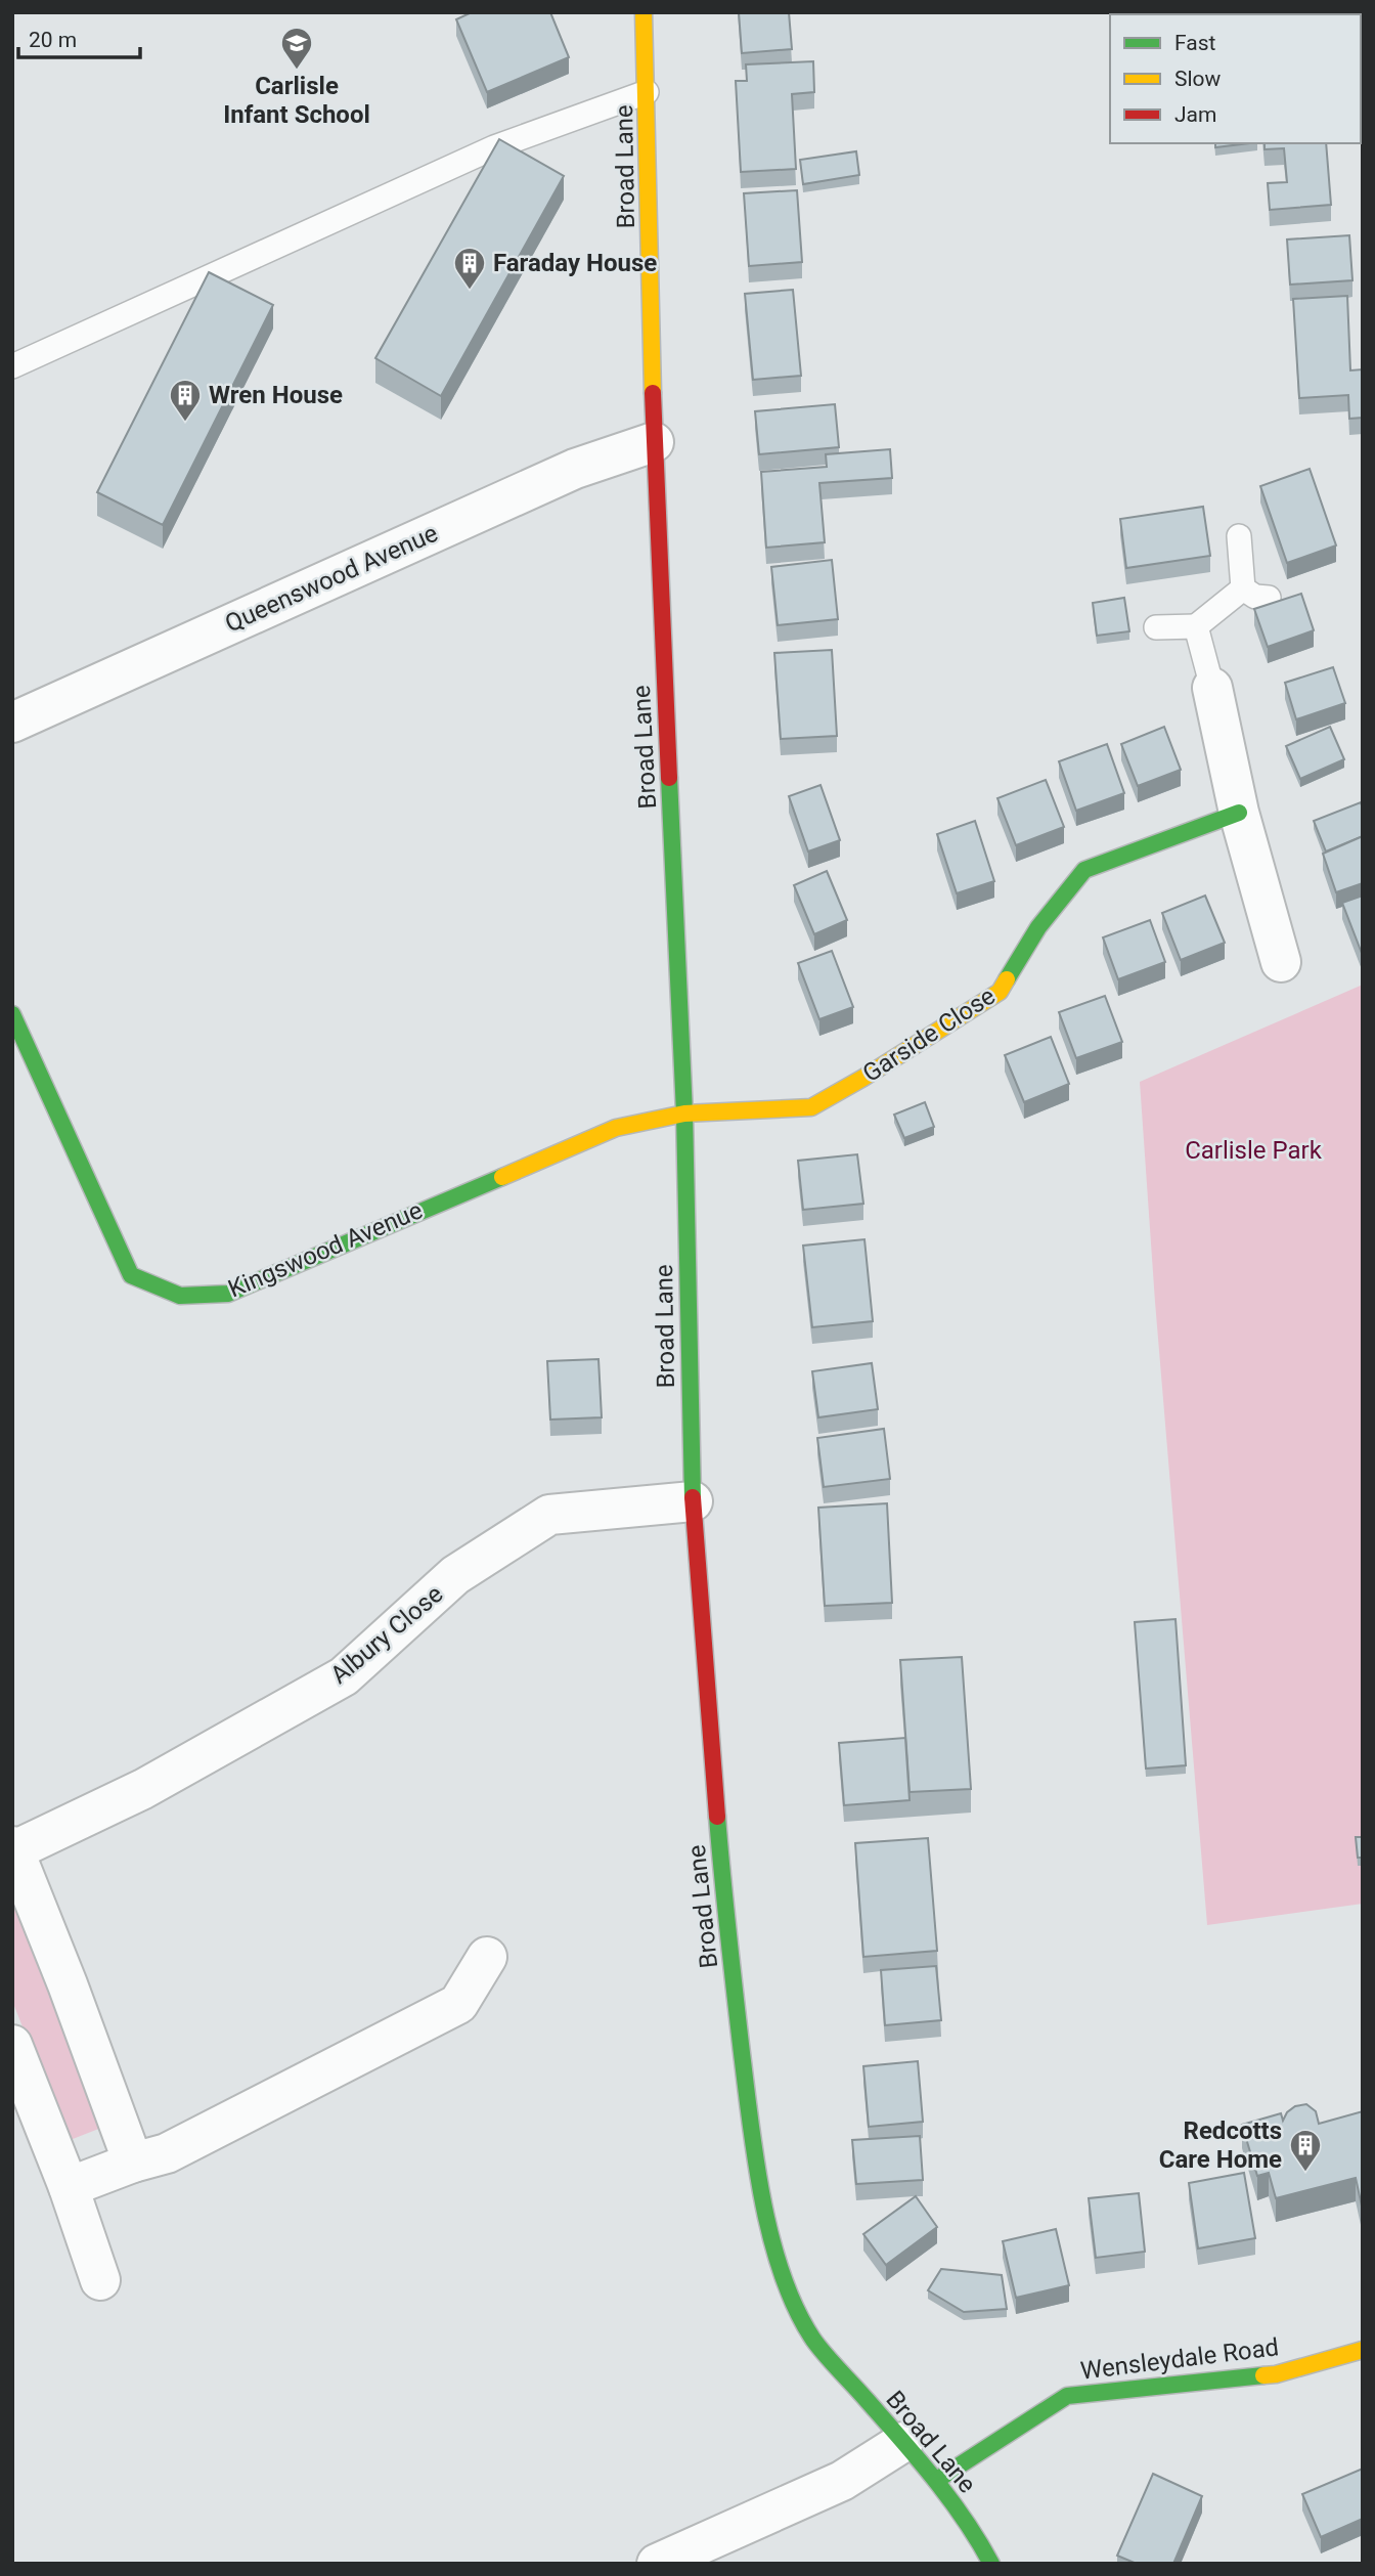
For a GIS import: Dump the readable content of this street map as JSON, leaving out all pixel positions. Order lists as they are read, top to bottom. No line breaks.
{"streets":{"street":["Broad Lane","Queenswood Avenue","Garside Close","Kingswood Avenue","Albury Close","Wensleydale Road"]},"crossings":[["Broad Lane","Queenswood Avenue"],["Broad Lane","Garside Close"],["Broad Lane","Kingswood Avenue"],["Broad Lane","Albury Close"],["Broad Lane","Wensleydale Road"],["Garside Close","Kingswood Avenue"]],"parks":["Carlisle Park"],"places":{"school or university":["Carlisle Infant School"],"building":["Faraday House","Wren House","Redcotts Care Home"]},"legend":["Fast","Slow","Jam"],"scale_bar":"20 m"}
